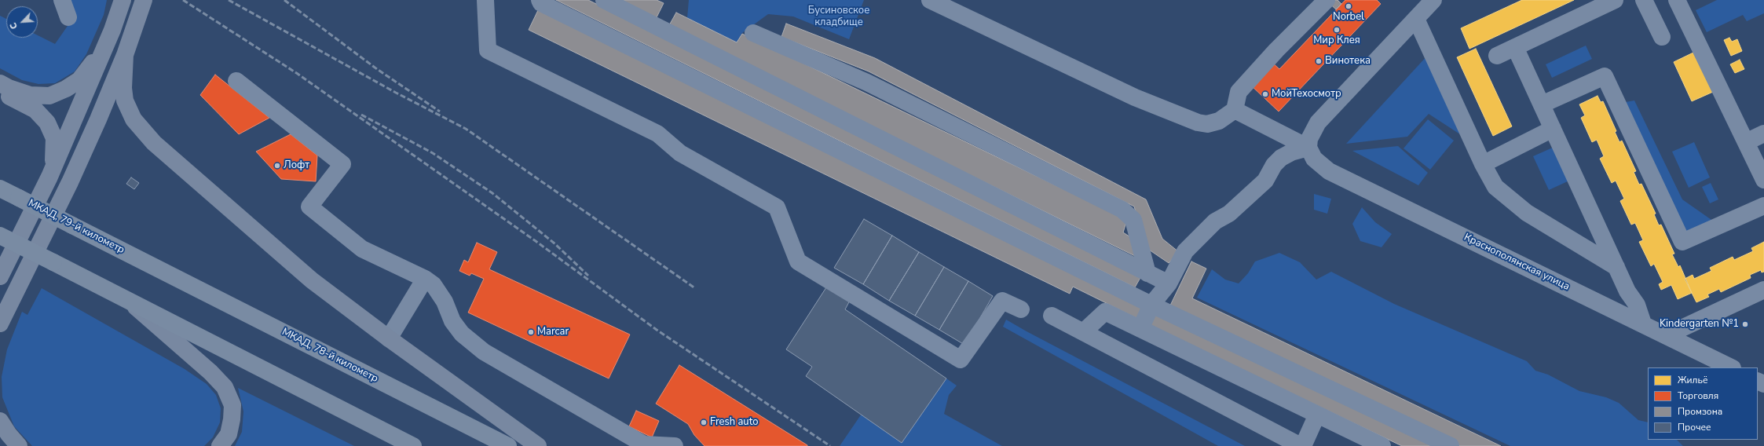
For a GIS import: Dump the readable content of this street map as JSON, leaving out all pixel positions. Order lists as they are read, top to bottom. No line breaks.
{"streets":{"highway":["МКАД, 79-й километр","МКАД, 78-й километр"],"street":["Краснополянская улица"]},"crossings":[["МКАД, 79-й километр","МКАД, 78-й километр"]],"parks":["Бусиновское кладбище"],"places":["Norbel","Мир Клея","Винотека","МойТехосмотр","Лофт","Kindergarten №1","Marcar","Fresh auto"],"legend":["Жильё","Торговля","Промзона","Прочее"],"north":"bottom left"}
